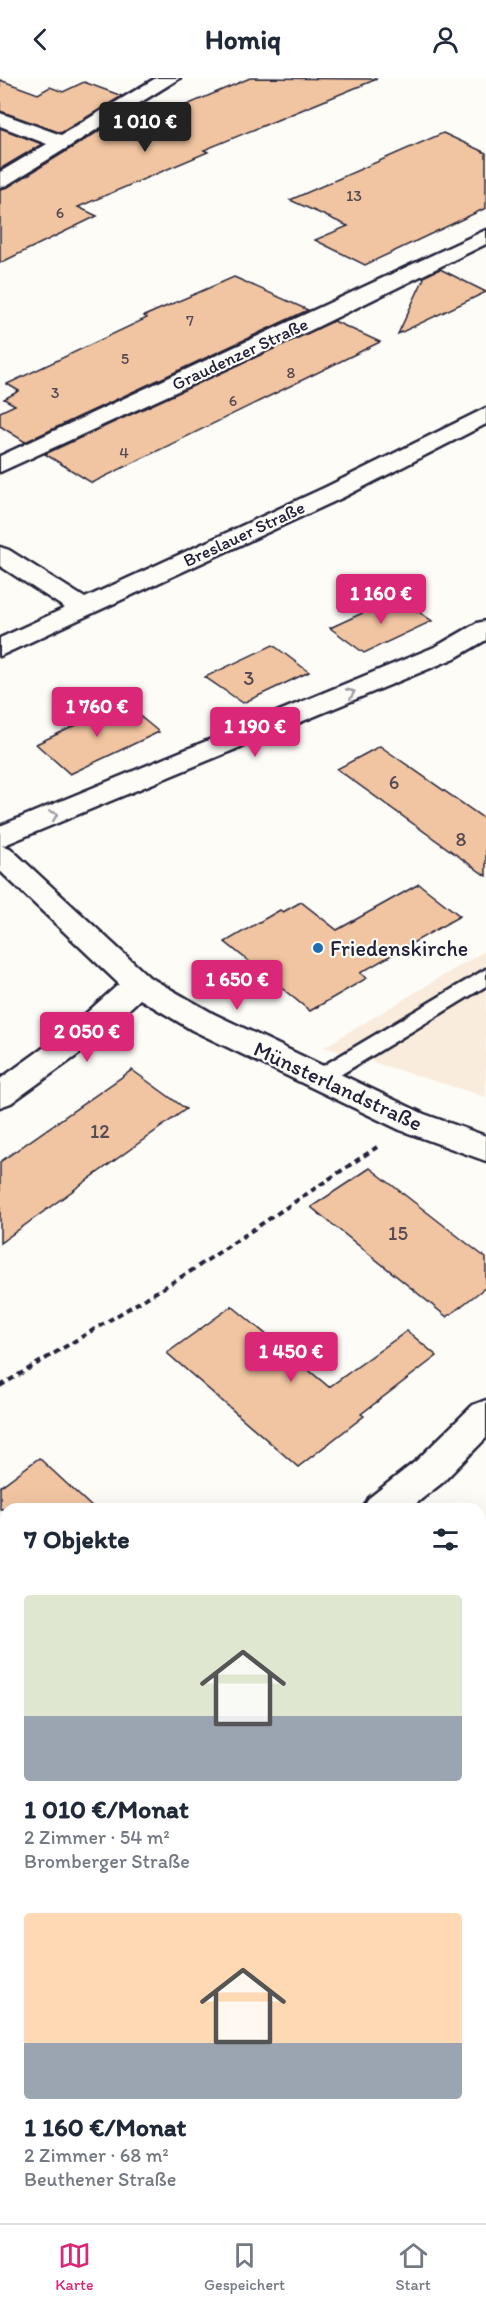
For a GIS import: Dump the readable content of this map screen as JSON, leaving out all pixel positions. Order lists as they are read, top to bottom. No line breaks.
{"streets":{"street":["Graudenzer Straße","Breslauer Straße","Münsterlandstraße"]},"places":["Friedenskirche"],"house_numbers":["13","6","7","5","8","3","6","4","3","6","8","12","15"],"page":{"header":"Homiq","price":["1 010 €","1 160 €","1 760 €","1 190 €","1 650 €","2 050 €","1 450 €"],"heading":"7 Objekte","list":[{"name":"1 010 €/Monat","note":"2 Zimmer · 54 m² · Bromberger Straße"},{"name":"1 160 €/Monat","note":"2 Zimmer · 68 m² · Beuthener Straße"}],"tabs":["Karte","Gespeichert","Start"]}}
